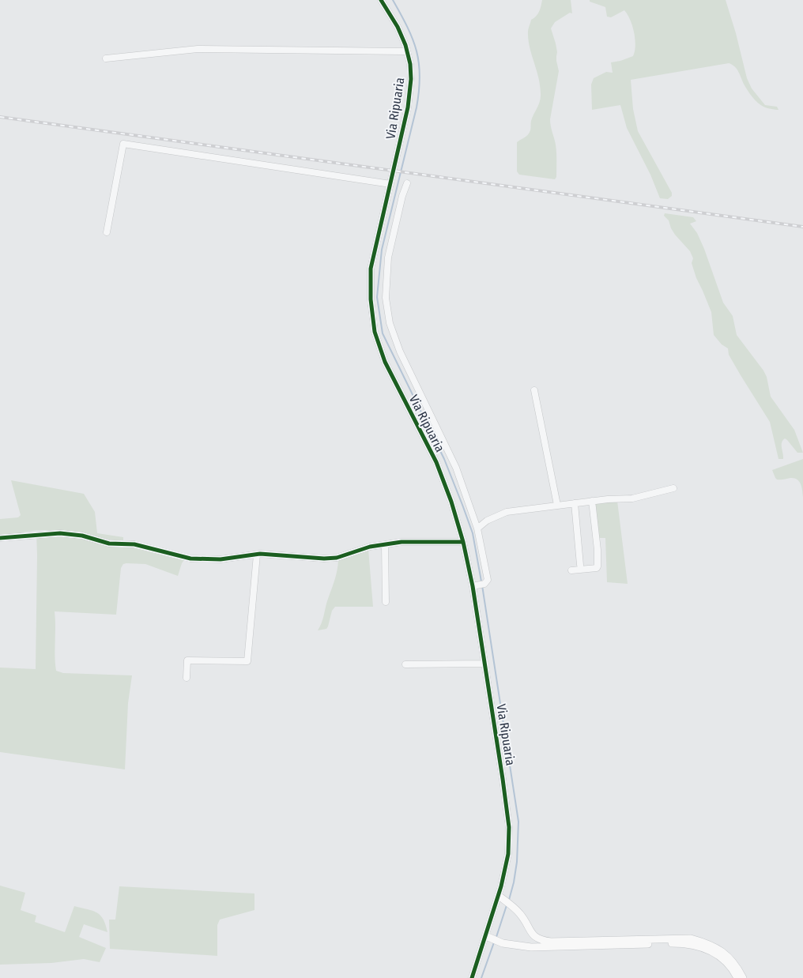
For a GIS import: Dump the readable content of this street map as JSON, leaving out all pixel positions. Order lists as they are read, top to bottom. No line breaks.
{"streets":{"street":["Via Ripuaria"]}}
